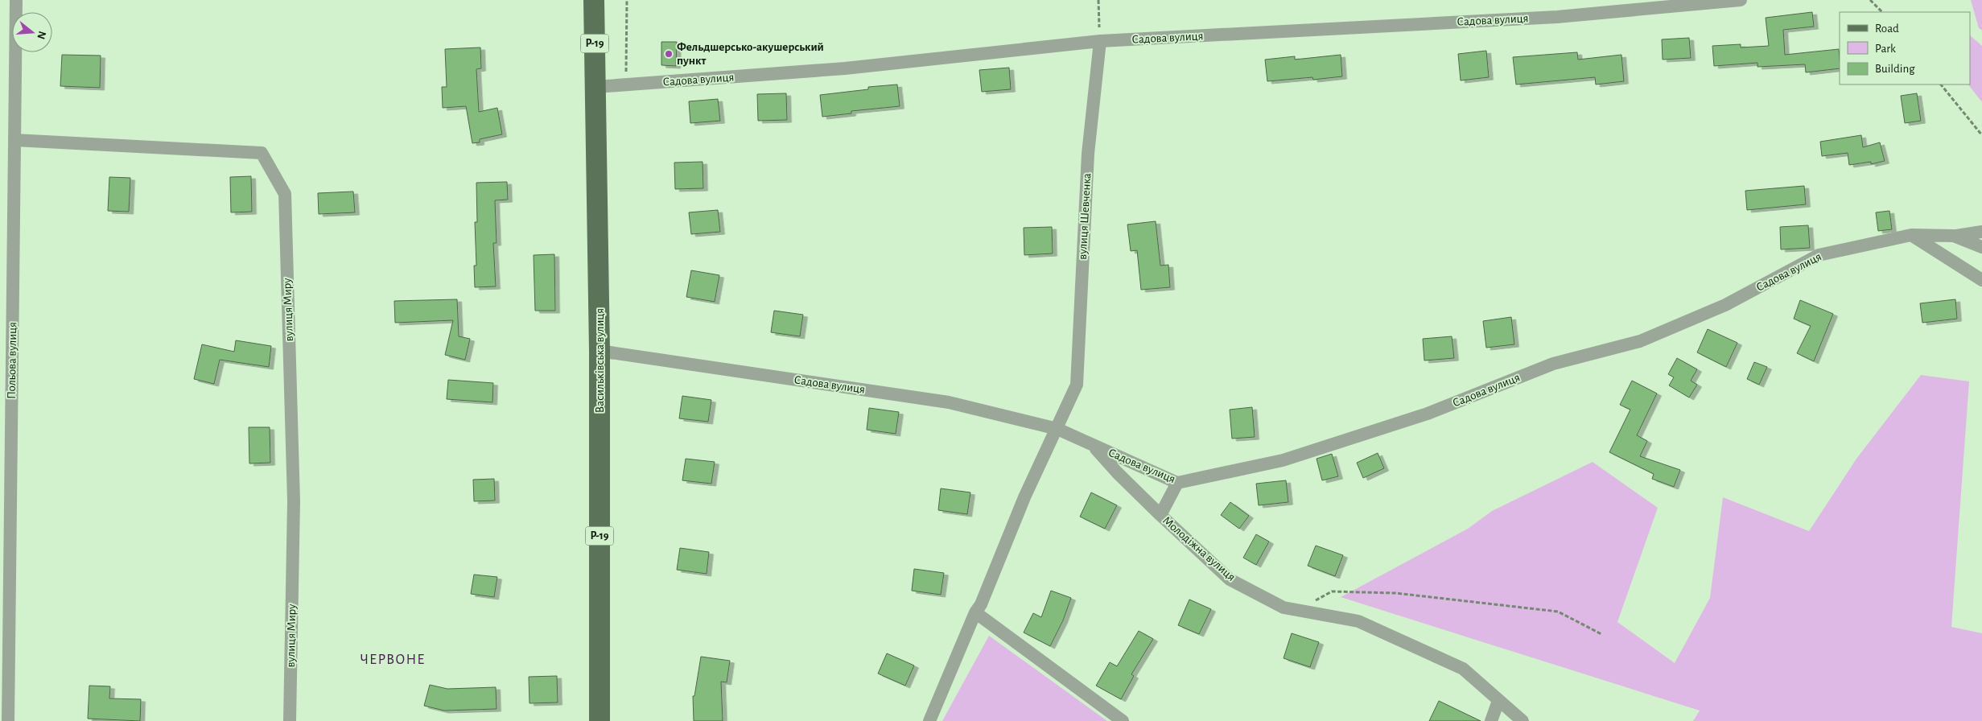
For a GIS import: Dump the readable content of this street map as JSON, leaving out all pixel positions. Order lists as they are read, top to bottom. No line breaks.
{"streets":{"main road":["Р-19","Васильківська вулиця"],"street":["Садова вулиця","вулиця Шевченка","вулиця Миру","Польова вулиця","Молодіжна вулиця"]},"crossings":[["Садова вулиця","вулиця Шевченка"],["Садова вулиця","Васильківська вулиця"],["Садова вулиця","Молодіжна вулиця"],["вулиця Миру","Польова вулиця"]],"districts":["ЧЕРВОНЕ"],"places":["Фельдшерсько-акушерський пункт"],"legend":["Road","Park","Building"],"north":"right"}
